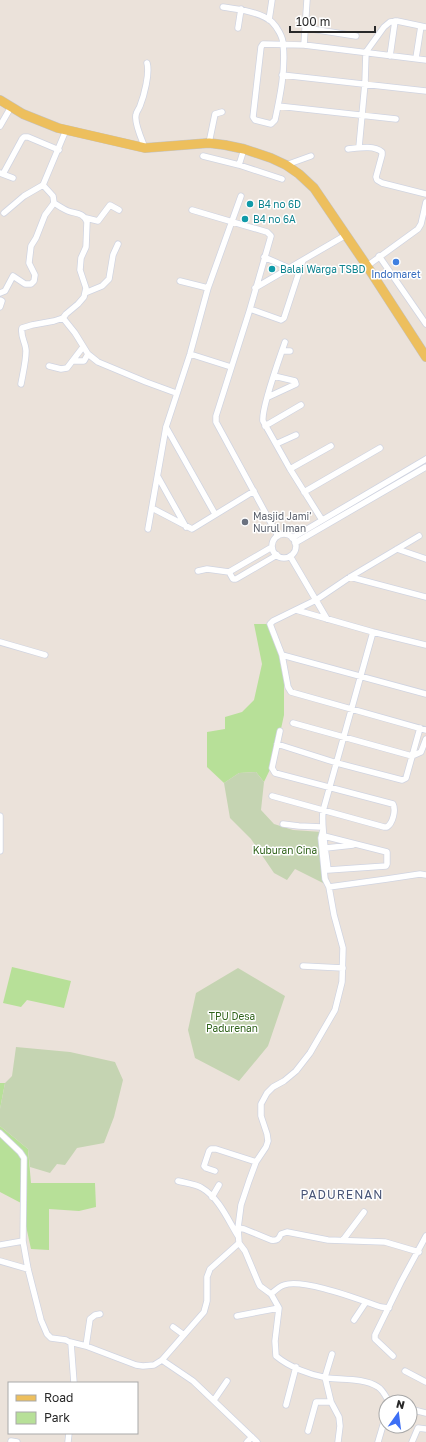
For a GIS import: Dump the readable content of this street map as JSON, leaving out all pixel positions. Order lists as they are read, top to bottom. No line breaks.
{"districts":["PADURENAN"],"parks":["Kuburan Cina","TPU Desa Padurenan"],"places":["B4 no 6D","B4 no 6A","Indomaret","Balai Warga TSBD","Masjid Jami' Nurul Iman"],"legend":["Road","Park"],"scale_bar":"100 m","north":"top"}
